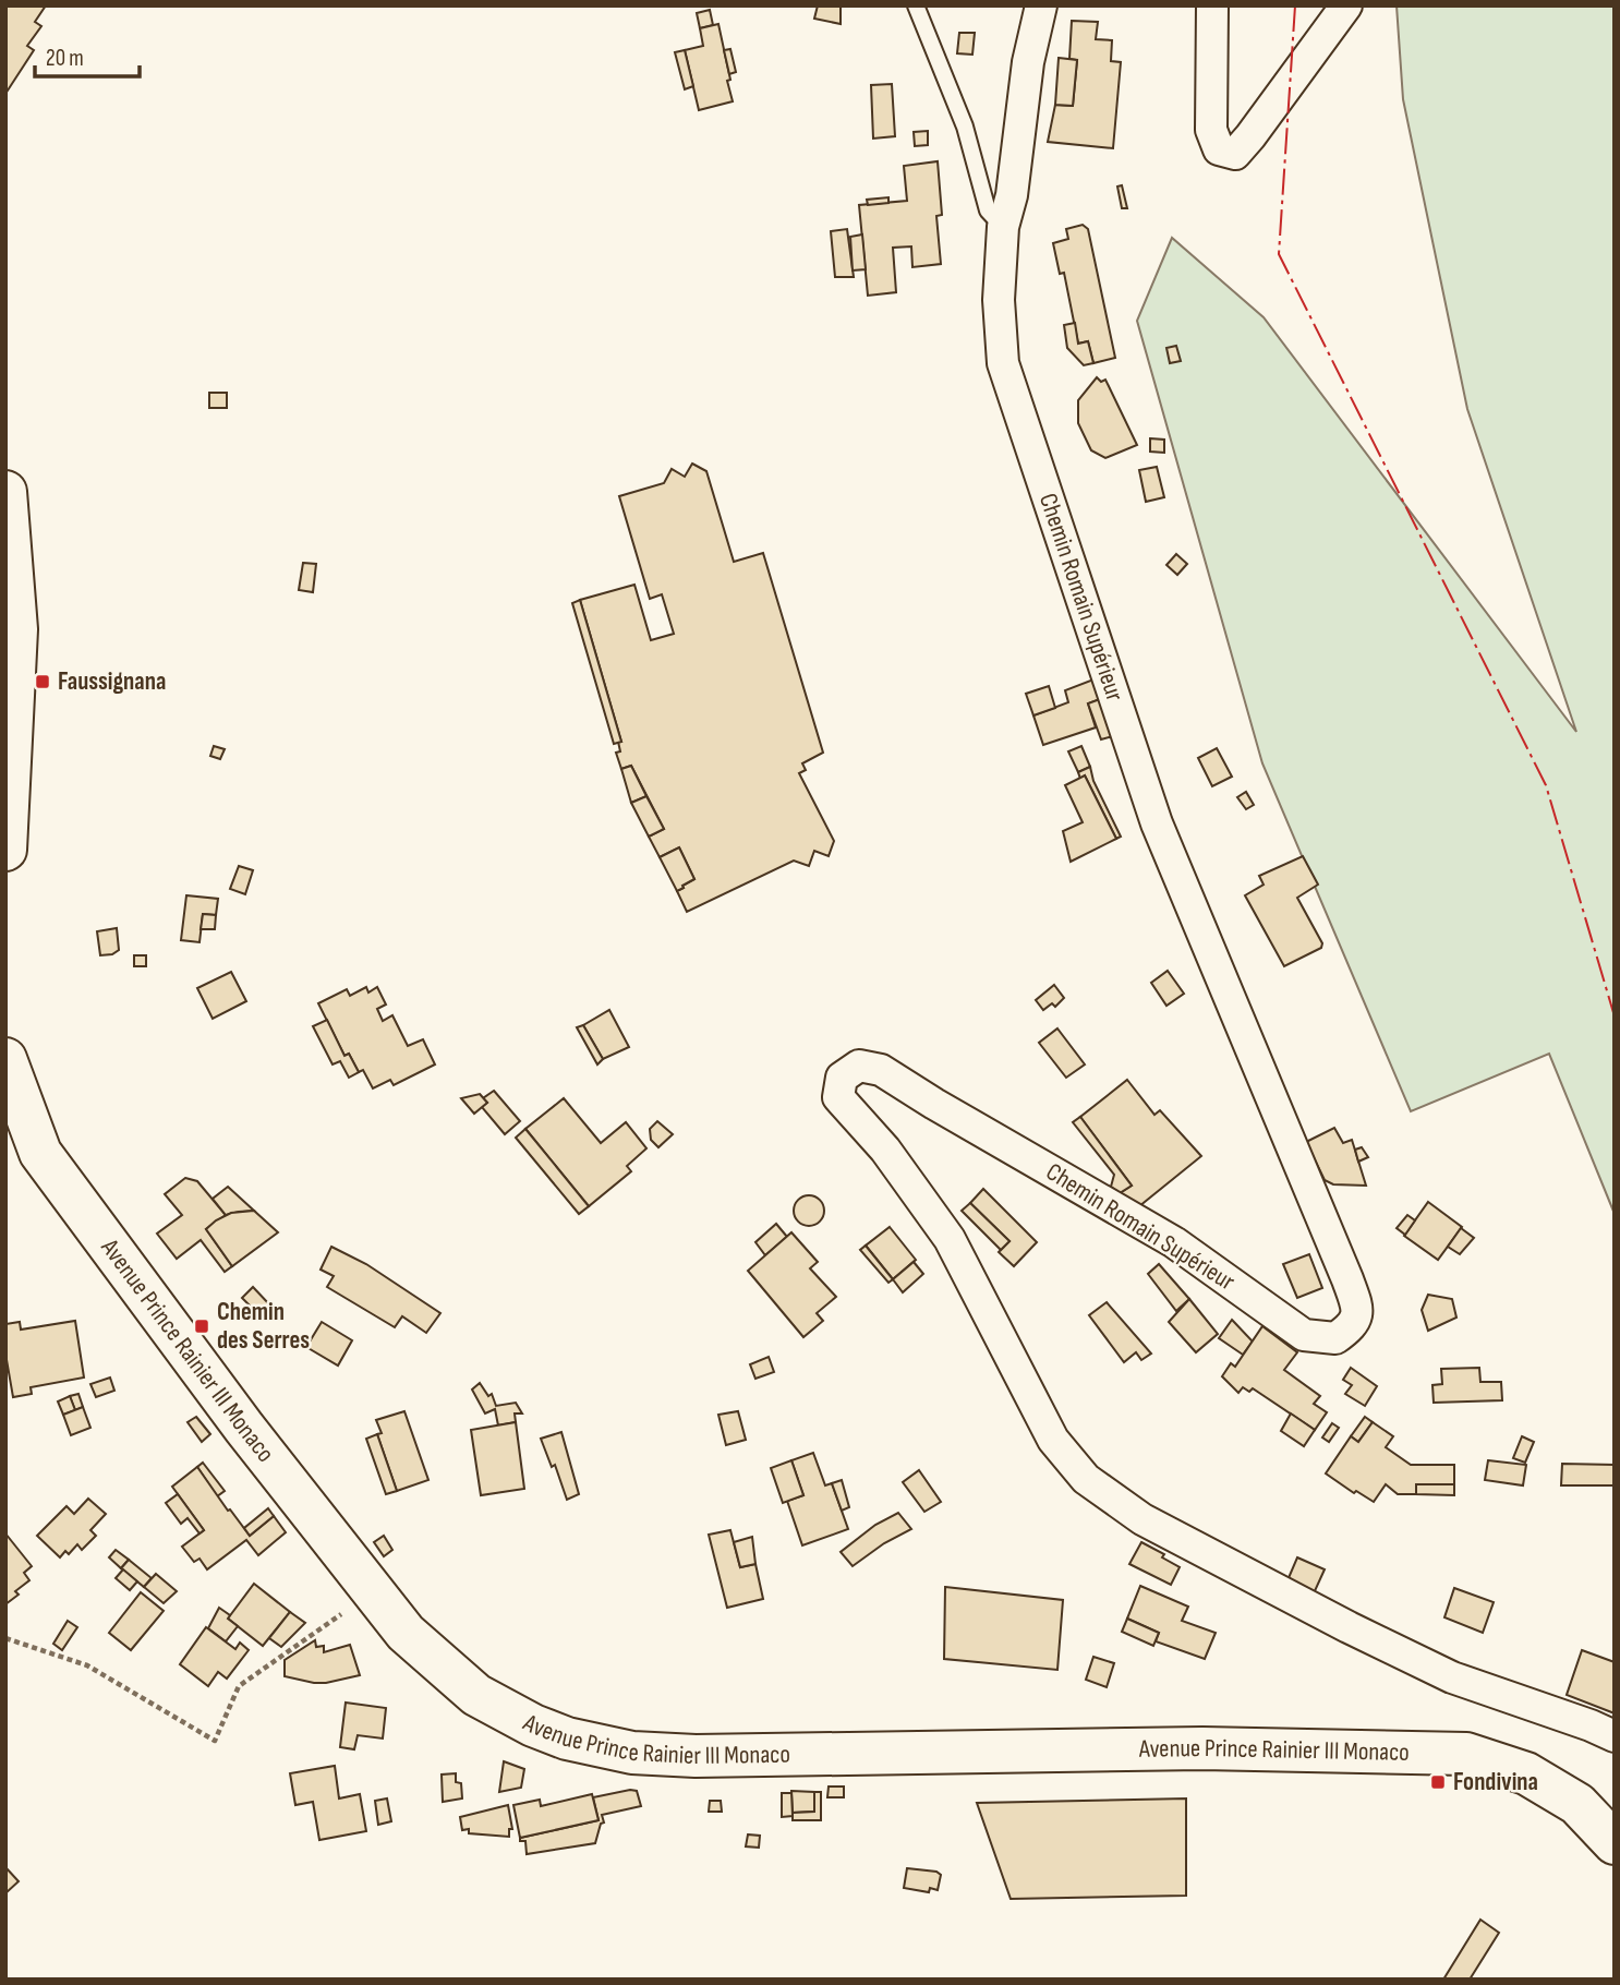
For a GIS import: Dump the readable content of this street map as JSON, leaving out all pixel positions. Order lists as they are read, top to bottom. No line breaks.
{"streets":{"main road":["Avenue Prince Rainier III Monaco"],"street":["Chemin Romain Supérieur"]},"places":{"transit":["Faussignana","Chemin des Serres","Fondivina"]},"scale_bar":"20 m"}
